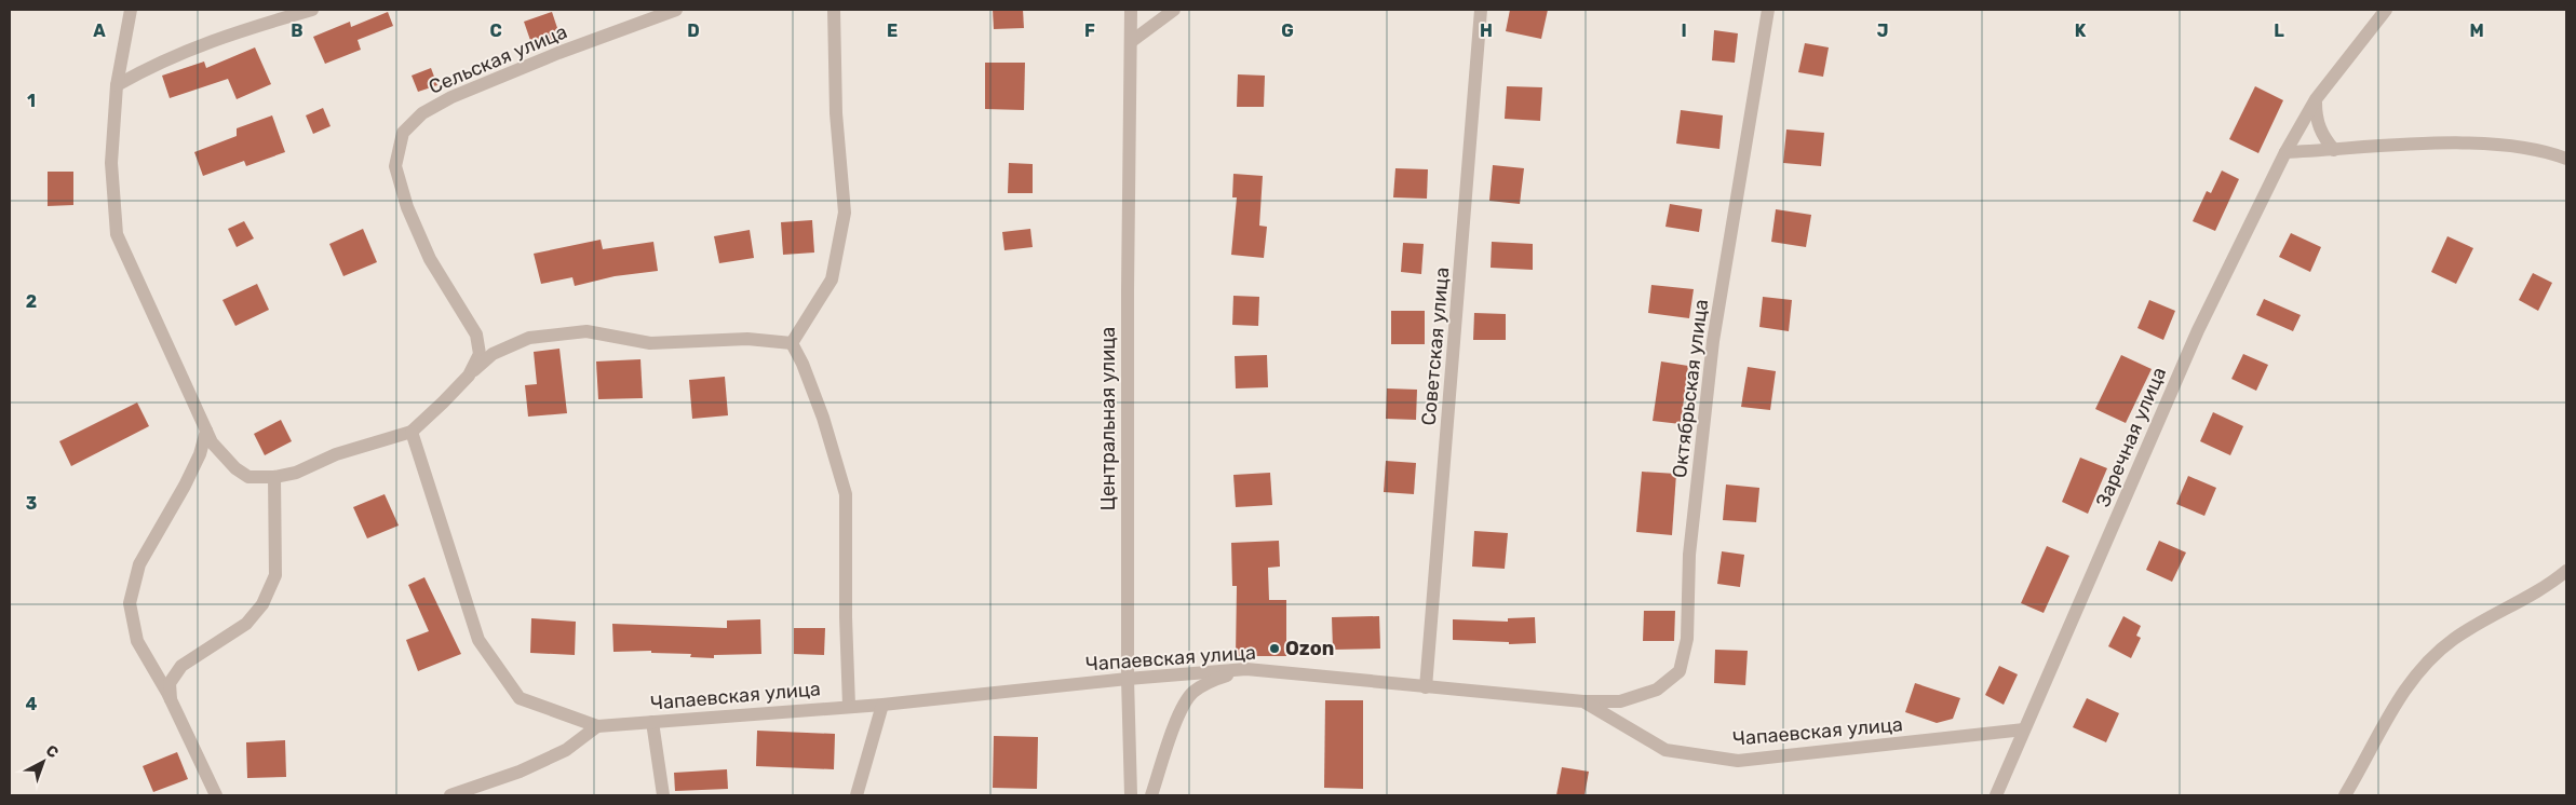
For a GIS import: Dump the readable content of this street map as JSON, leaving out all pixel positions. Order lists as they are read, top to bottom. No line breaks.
{"streets":{"street":["Сельская улица","Советская улица","Октябрьская улица","Центральная улица","Заречная улица","Чапаевская улица"]},"crossings":[["Советская улица","Чапаевская улица"],["Октябрьская улица","Чапаевская улица"],["Центральная улица","Чапаевская улица"],["Заречная улица","Чапаевская улица"]],"places":["Ozon"],"north":"top right","grid":{"columns":["A","B","C","D","E","F","G","H","I","J","K","L","M"],"rows":["1","2","3","4"]}}
